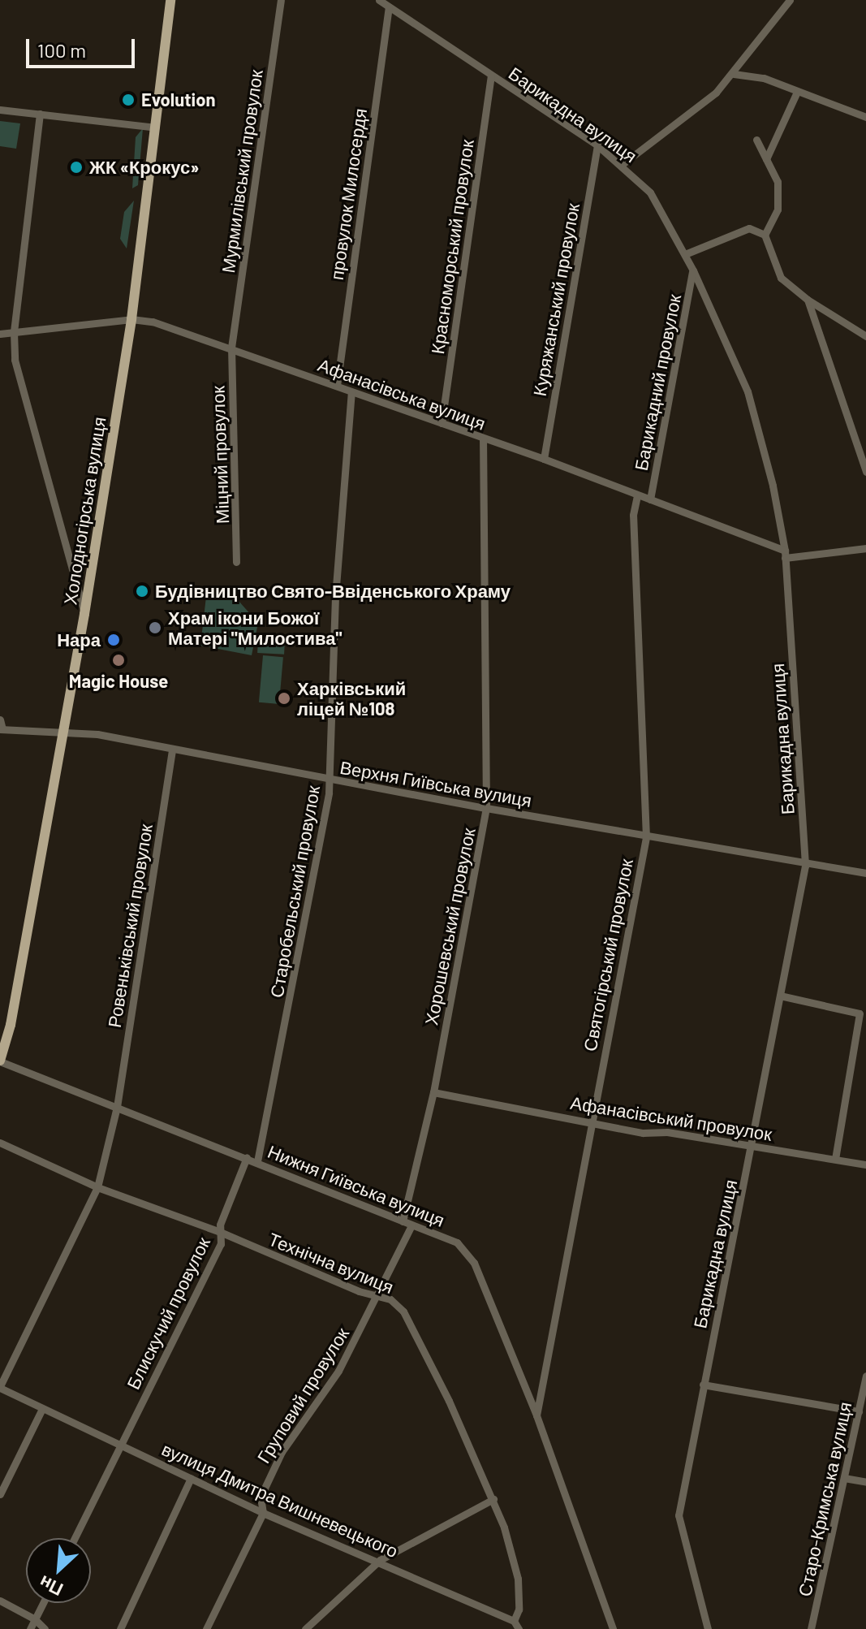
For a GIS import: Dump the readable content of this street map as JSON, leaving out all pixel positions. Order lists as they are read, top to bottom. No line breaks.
{"streets":{"main road":["Холодногірська вулиця"],"street":["Барикадна вулиця","Мурмилівський провулок","провулок Милосердя","Красноморський провулок","Куряжанський провулок","Барикадний провулок","Афанасівська вулиця","Міцний провулок","Верхня Гиївська вулиця","Старобельський провулок","Ровеньківський провулок","Хорошевський провулок","Святогірський провулок","Афанасівський провулок","Нижня Гиївська вулиця","Технічна вулиця","Блискучий провулок","Груповий провулок","Старо-Кримська вулиця","вулиця Дмитра Вишневецького"]},"crossings":[["Барикадна вулиця","провулок Милосердя"],["Барикадна вулиця","Красноморський провулок"],["Барикадна вулиця","Куряжанський провулок"],["Барикадна вулиця","Барикадний провулок"],["Барикадна вулиця","Афанасівська вулиця"],["Барикадна вулиця","Верхня Гиївська вулиця"],["Барикадна вулиця","Афанасівський провулок"],["Мурмилівський провулок","Афанасівська вулиця"],["Мурмилівський провулок","Міцний провулок"],["провулок Милосердя","Афанасівська вулиця"],["Красноморський провулок","Афанасівська вулиця"],["Куряжанський провулок","Афанасівська вулиця"],["Барикадний провулок","Афанасівська вулиця"],["Афанасівська вулиця","Міцний провулок"],["Афанасівська вулиця","Холодногірська вулиця"],["Афанасівська вулиця","Старобельський провулок"],["Афанасівська вулиця","Хорошевський провулок"],["Афанасівська вулиця","Святогірський провулок"],["Холодногірська вулиця","Верхня Гиївська вулиця"],["Холодногірська вулиця","Нижня Гиївська вулиця"],["Верхня Гиївська вулиця","Старобельський провулок"],["Верхня Гиївська вулиця","Ровеньківський провулок"],["Верхня Гиївська вулиця","Хорошевський провулок"],["Верхня Гиївська вулиця","Святогірський провулок"],["Старобельський провулок","Нижня Гиївська вулиця"],["Ровеньківський провулок","Нижня Гиївська вулиця"],["Ровеньківський провулок","Технічна вулиця"],["Ровеньківський провулок","вулиця Дмитра Вишневецького"],["Хорошевський провулок","Афанасівський провулок"],["Хорошевський провулок","Нижня Гиївська вулиця"],["Святогірський провулок","Афанасівський провулок"],["Святогірський провулок","Нижня Гиївська вулиця"],["Нижня Гиївська вулиця","Блискучий провулок"],["Нижня Гиївська вулиця","Груповий провулок"],["Технічна вулиця","Блискучий провулок"],["Технічна вулиця","Груповий провулок"],["Технічна вулиця","вулиця Дмитра Вишневецького"],["Блискучий провулок","вулиця Дмитра Вишневецького"]],"places":["Evolution","ЖК «Крокус»","Будівництво Свято-Ввіденського Храму","Храм ікони Божої Матері \"Милостива\"","Нара","Magic House","Харківський ліцей №108"],"scale_bar":"100 m","north":"bottom left"}
